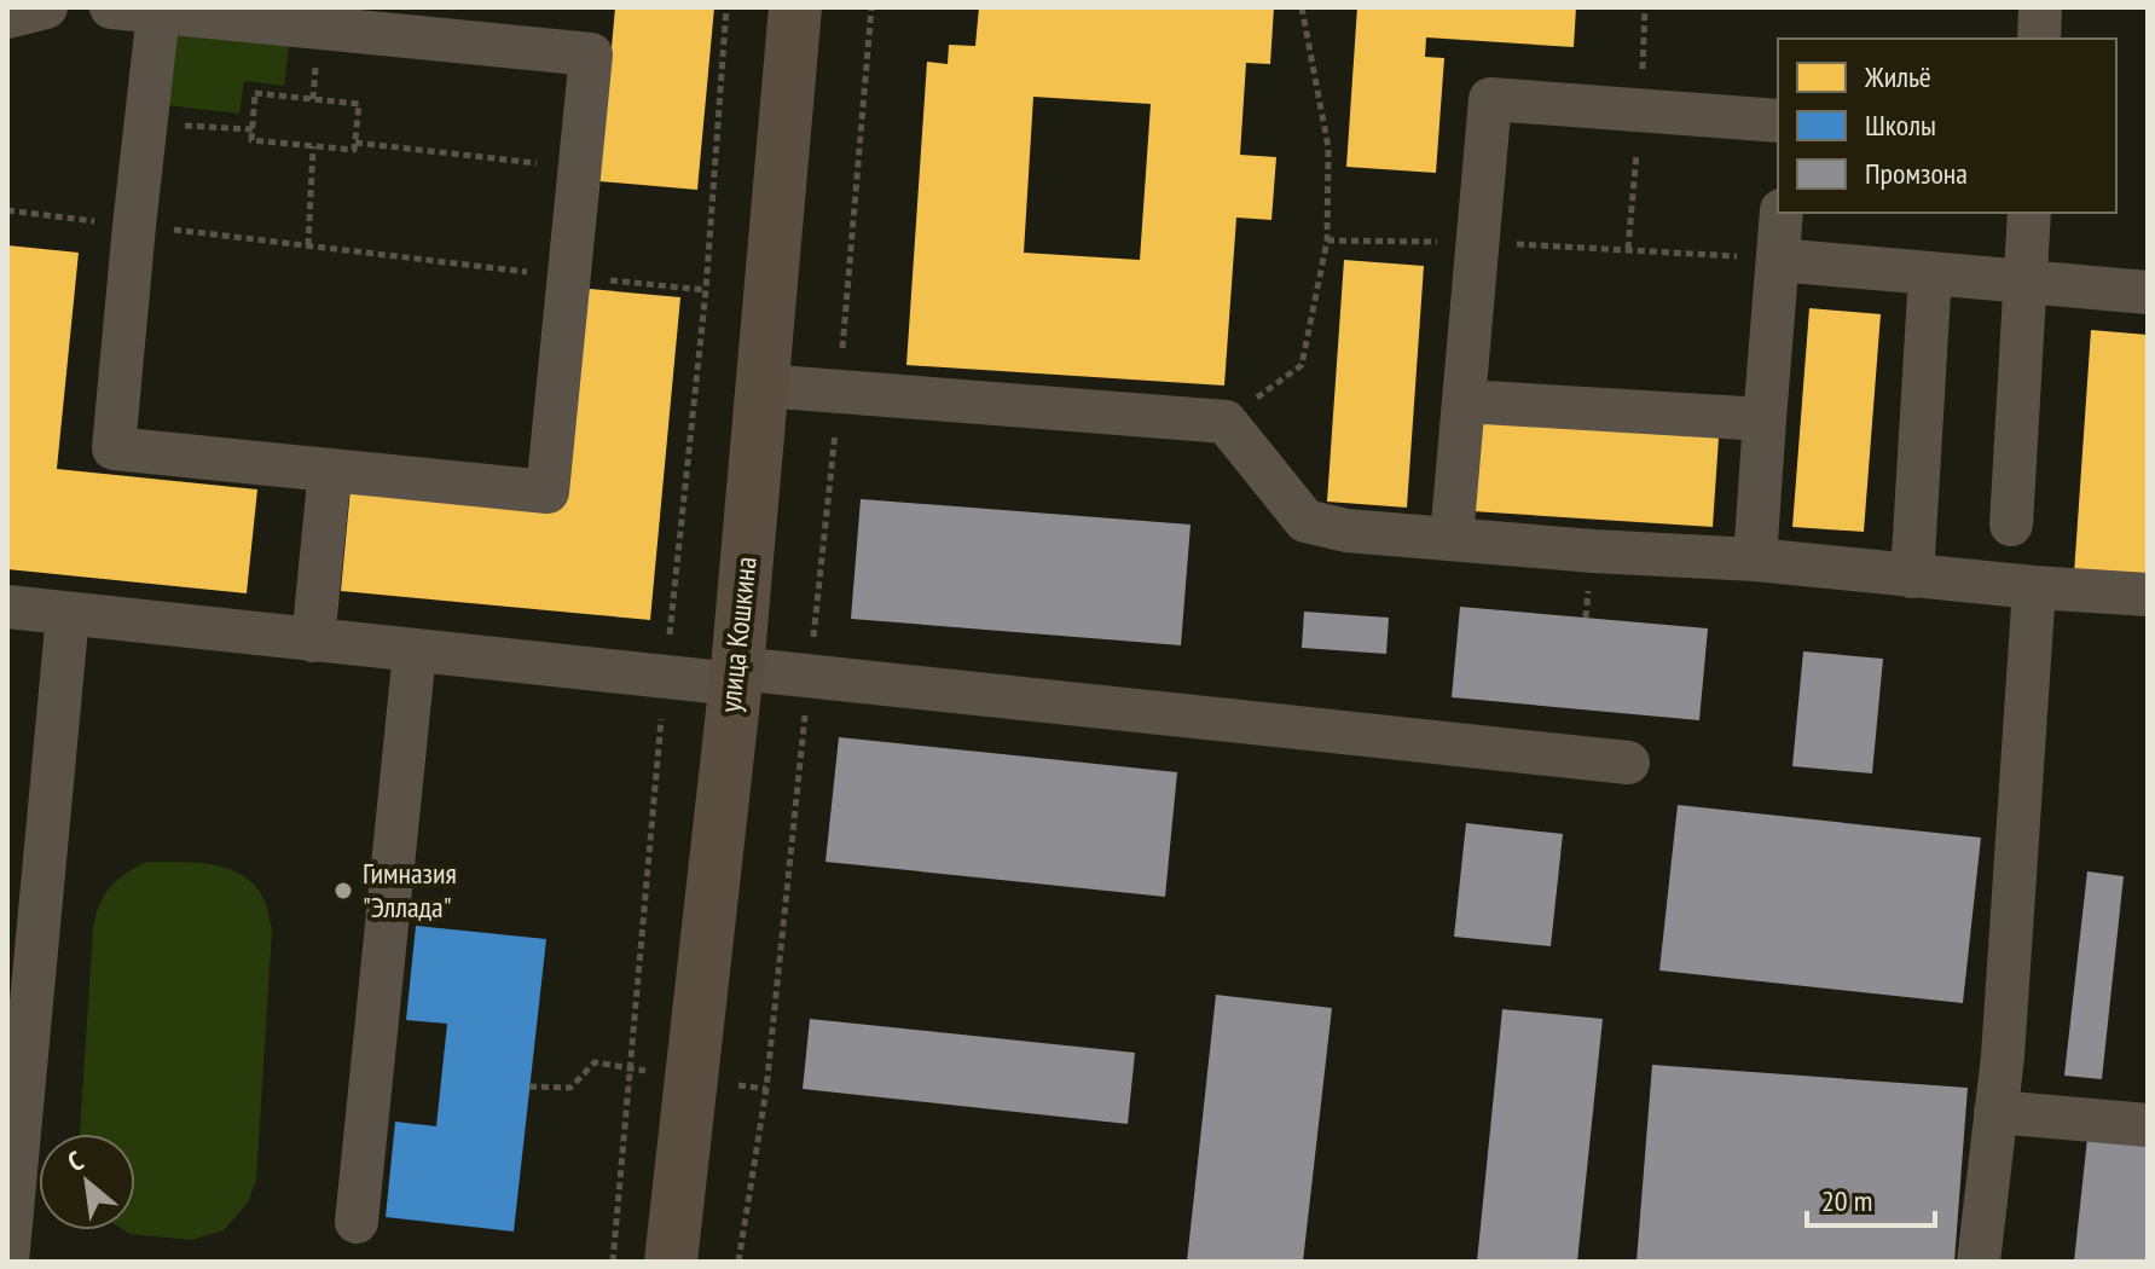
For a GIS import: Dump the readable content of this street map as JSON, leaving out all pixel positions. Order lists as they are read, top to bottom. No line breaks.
{"streets":{"main road":["улица Кошкина"]},"places":["Гимназия \"Эллада\""],"legend":["Жильё","Школы","Промзона"],"scale_bar":"20 m","north":"top left"}
